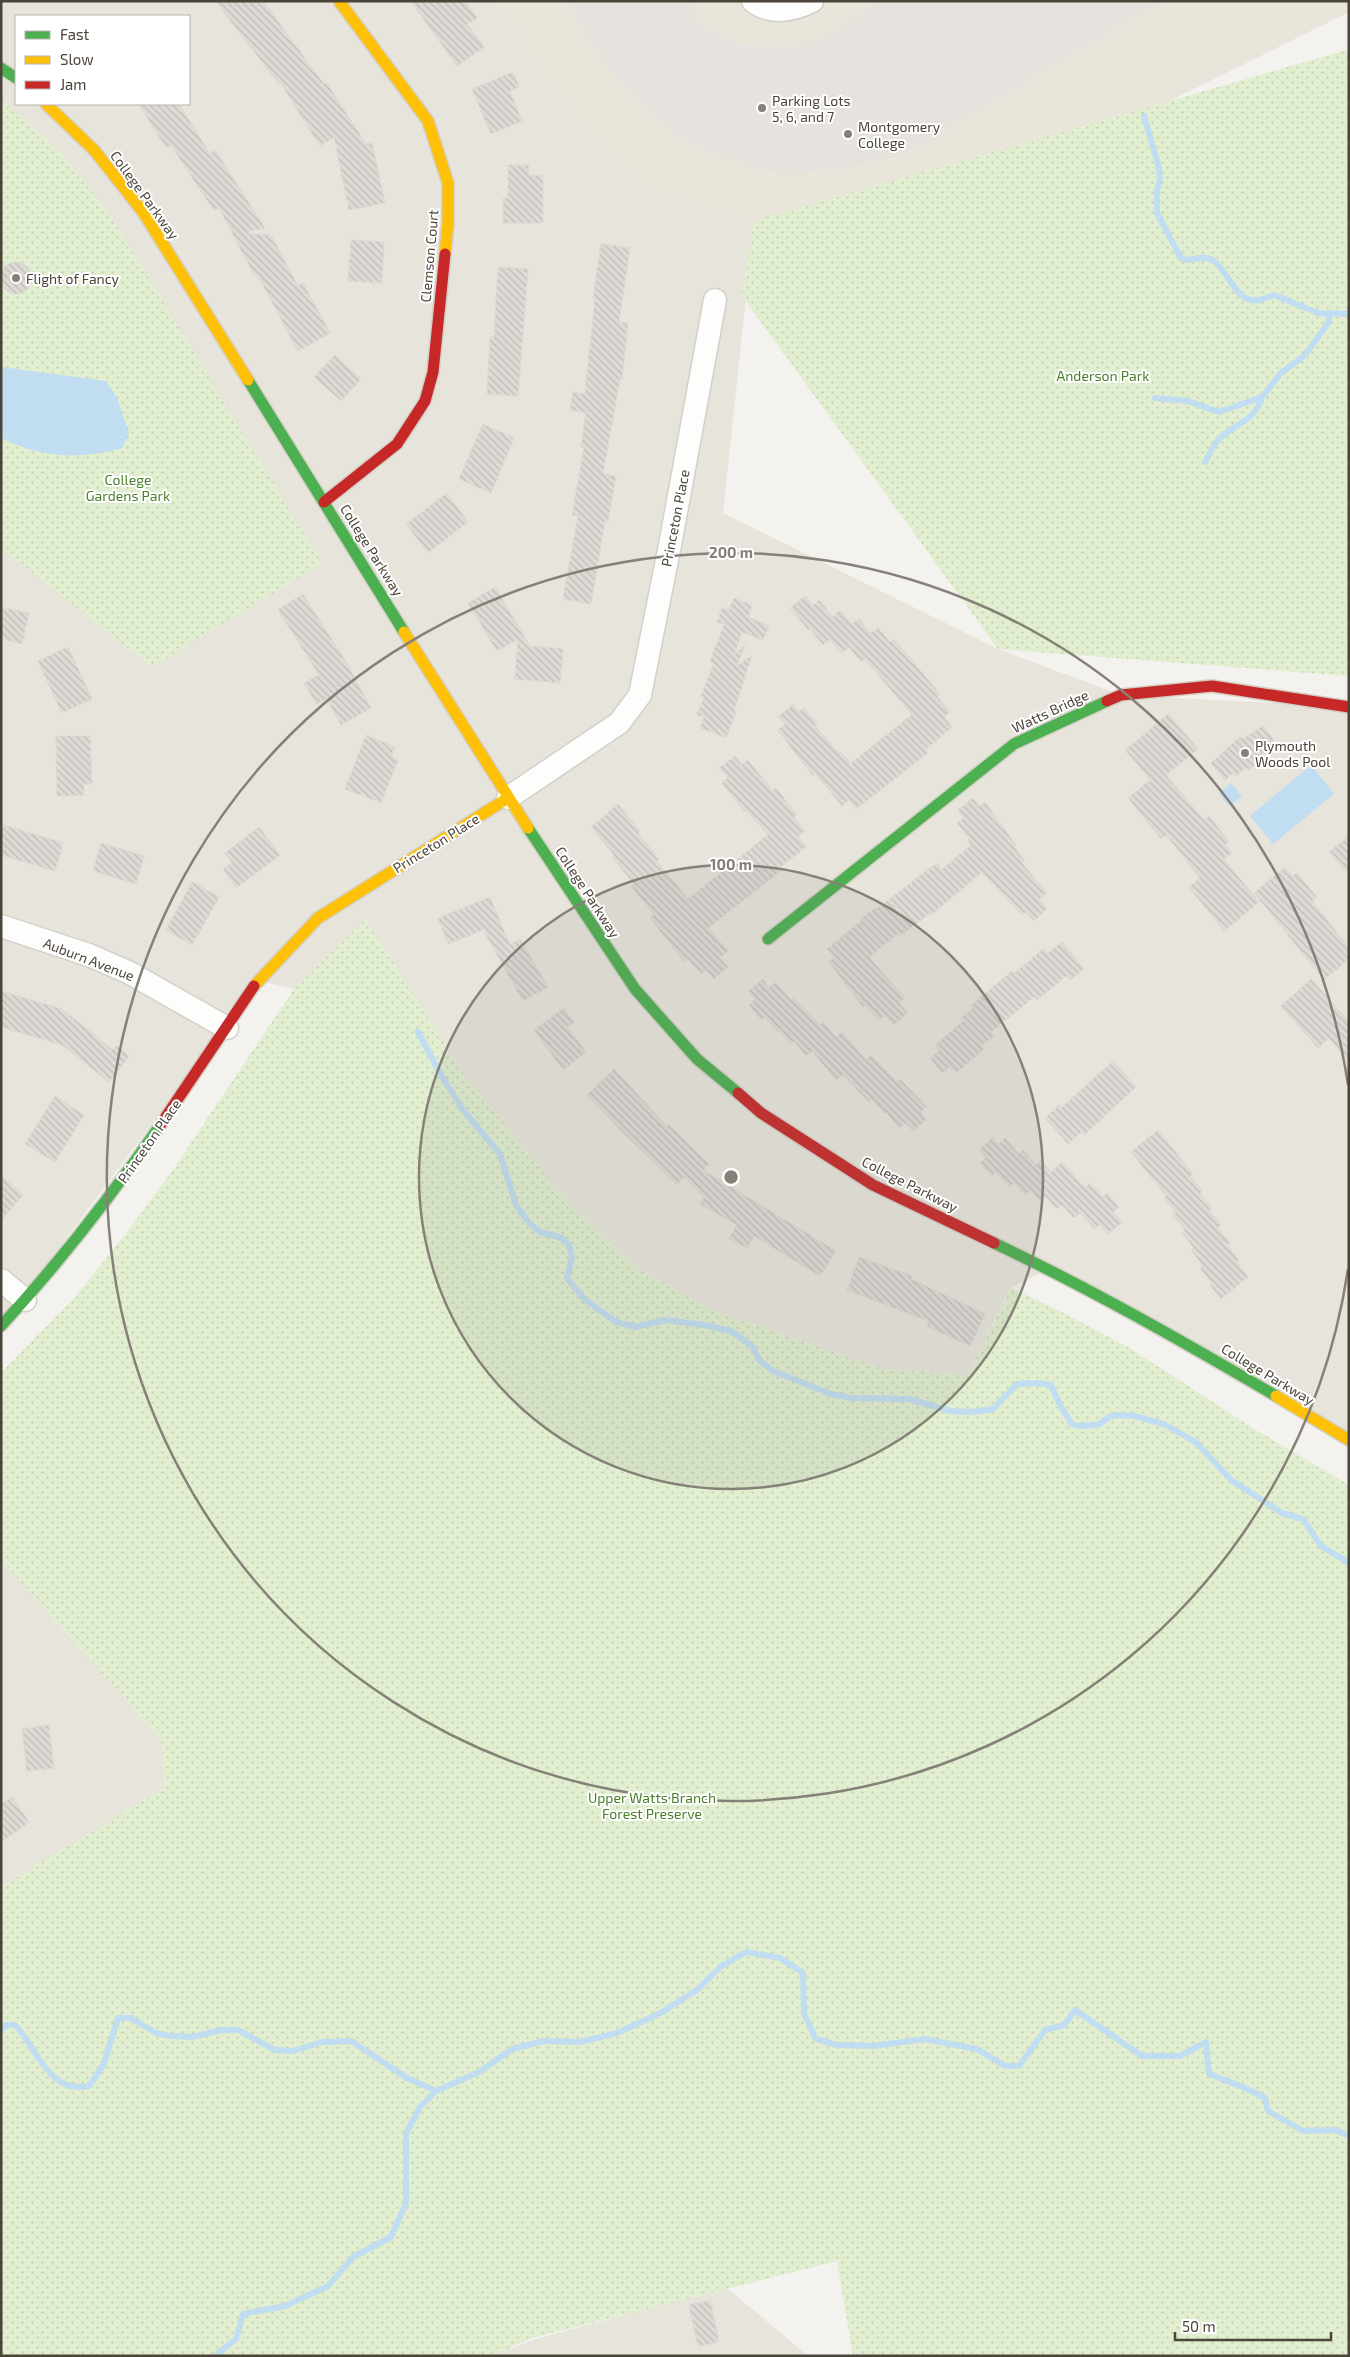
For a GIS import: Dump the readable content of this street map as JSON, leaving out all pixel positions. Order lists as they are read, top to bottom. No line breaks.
{"streets":{"street":["College Parkway","Clemson Court","Princeton Place","Watts Bridge","Auburn Avenue"]},"crossings":[["College Parkway","Clemson Court"],["College Parkway","Princeton Place"],["Princeton Place","Auburn Avenue"]],"parks":["Anderson Park","College Gardens Park","Upper Watts Branch Forest Preserve"],"places":["Parking Lots 5, 6, and 7","Montgomery College","Flight of Fancy","Plymouth Woods Pool"],"legend":["Fast","Slow","Jam"],"scale_bar":"50 m","rings":["200 m","100 m"]}
